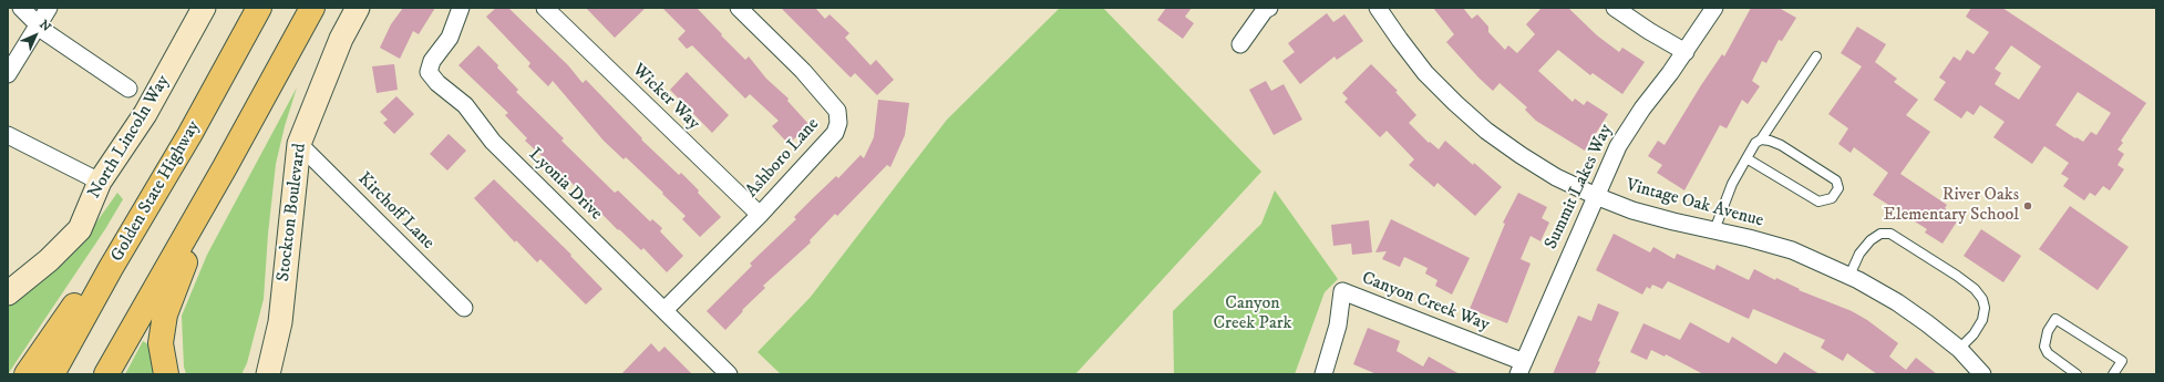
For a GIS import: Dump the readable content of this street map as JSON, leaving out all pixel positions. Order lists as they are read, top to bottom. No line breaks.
{"streets":{"highway":["Golden State Highway"],"street":["Wicker Way","North Lincoln Way","Ashboro Lane","Lyonia Drive","Summit Lakes Way","Vintage Oak Avenue","Kirchoff Lane","Stockton Boulevard","Canyon Creek Way"]},"crossings":[["Wicker Way","Ashboro Lane"],["Ashboro Lane","Lyonia Drive"],["Summit Lakes Way","Vintage Oak Avenue"],["Summit Lakes Way","Canyon Creek Way"],["Kirchoff Lane","Stockton Boulevard"]],"parks":["Canyon Creek Park"],"places":["River Oaks Elementary School"],"north":"top right"}
